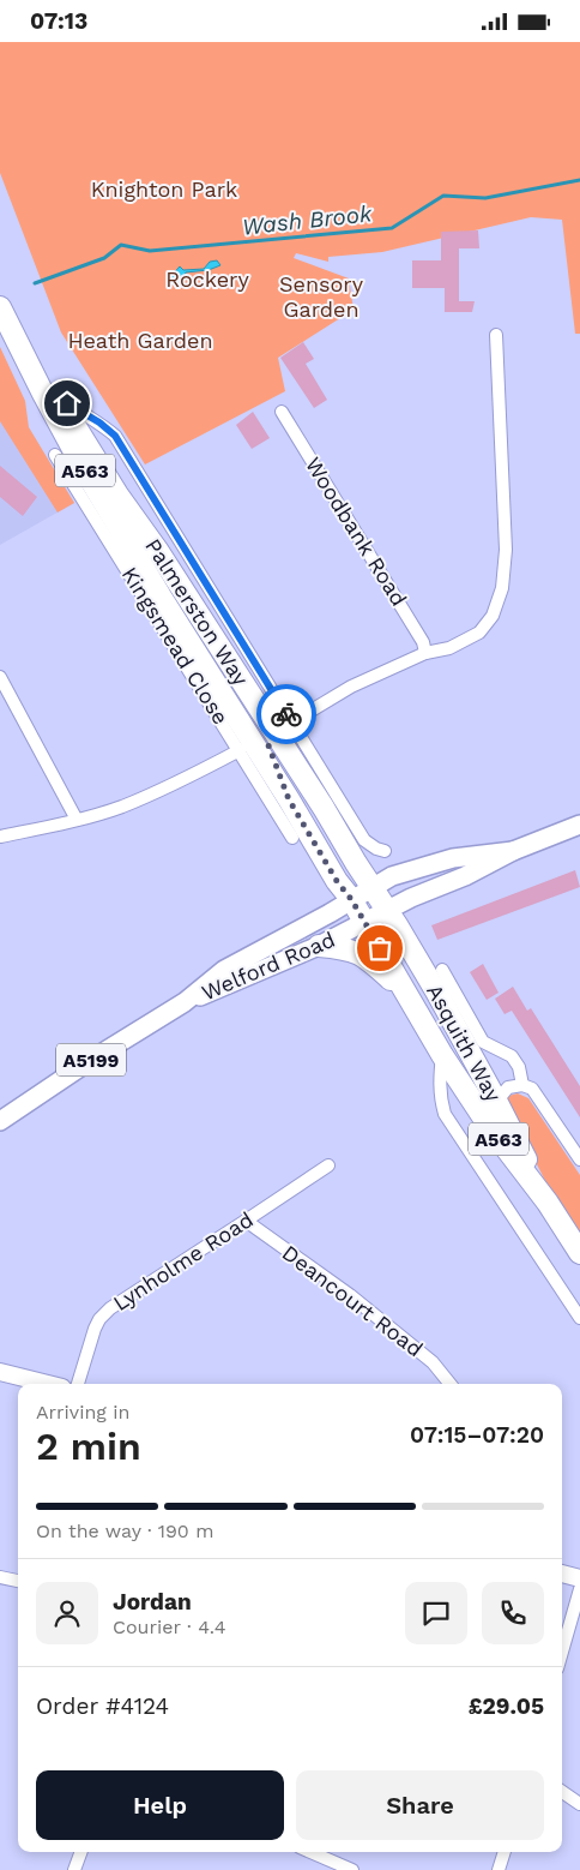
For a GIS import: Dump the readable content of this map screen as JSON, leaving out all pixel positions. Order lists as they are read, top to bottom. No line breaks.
{"streets":{"highway":["A563","Palmerston Way","Asquith Way"],"main road":["Welford Road","A5199"],"street":["Woodbank Road","Kingsmead Close","Lynholme Road","Deancourt Road"]},"crossings":[["A563","Welford Road"],["A563","Asquith Way"],["Palmerston Way","Welford Road"],["Palmerston Way","Asquith Way"],["Welford Road","Asquith Way"],["Lynholme Road","Deancourt Road"]],"water":["Wash Brook"],"parks":["Knighton Park","Rockery","Sensory Garden","Heath Garden"],"page":{"status":"07:13","heading":["2 min","Arriving in","07:15–07:20"],"panel":["Jordan","Courier · 4.4","Order #4124","£29.05"],"bar":"On the way · 190 m","buttons":["Help","Share"]}}
